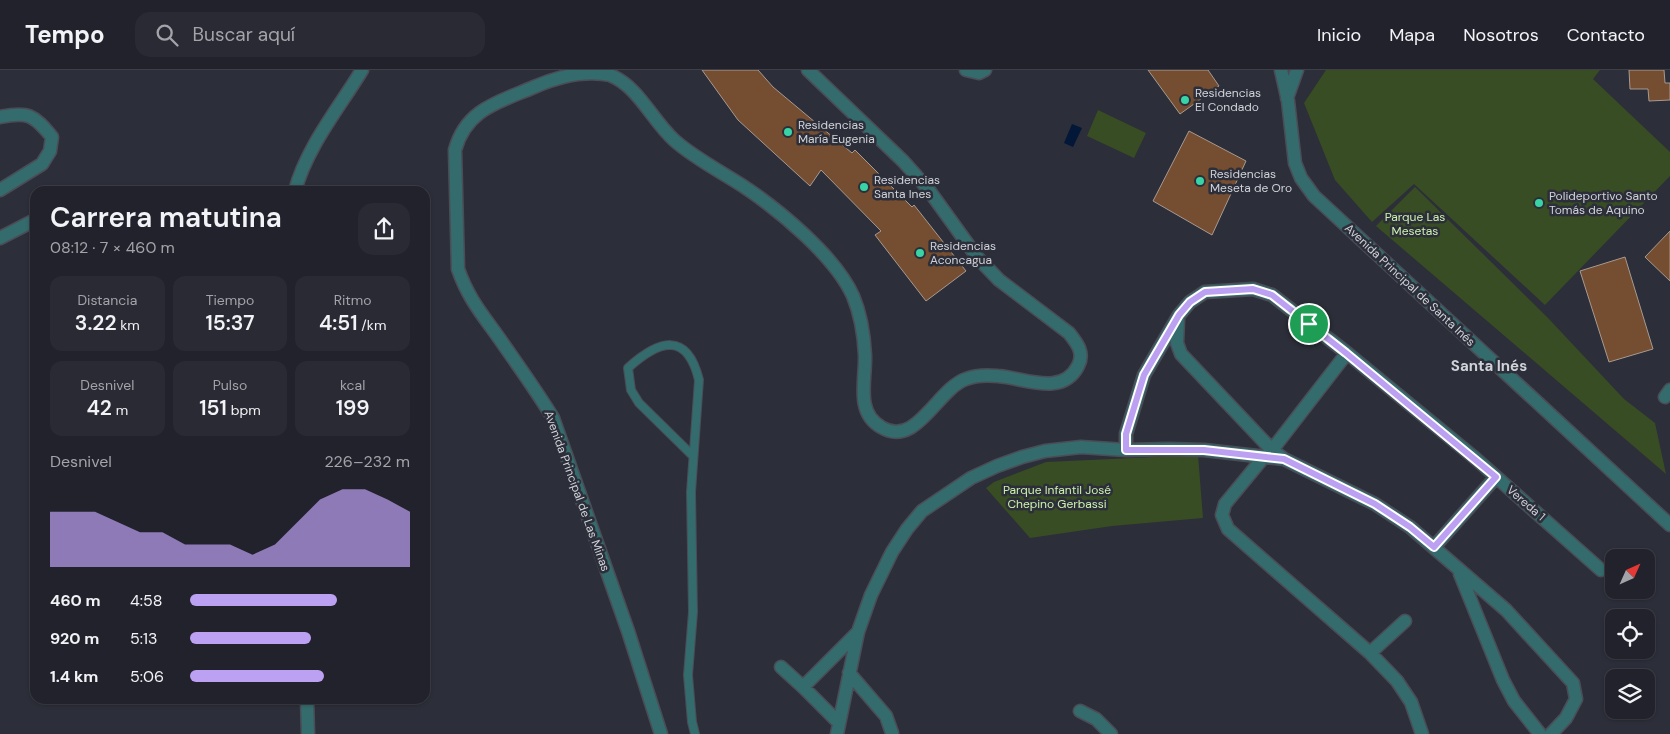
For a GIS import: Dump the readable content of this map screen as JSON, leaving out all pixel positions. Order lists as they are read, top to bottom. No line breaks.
{"streets":{"street":["Avenida Principal de Santa Inés","Avenida Principal de Las Minas","Vereda 1"]},"districts":["Santa Inés"],"parks":["Parque Las Mesetas","Parque Infantil José Chepino Gerbassi"],"places":["Residencias El Condado","Residencias María Eugenia","Residencias Meseta de Oro","Residencias Santa Ines","Polideportivo Santo Tomás de Aquino","Residencias Aconcagua"],"north":"top right","page":{"header":"Tempo","search":"Buscar aquí","nav":["Inicio","Mapa","Nosotros","Contacto"],"heading":["Carrera matutina","08:12 · 7 × 460 m"],"stats":[["Distancia","3.22 km"],["Tiempo","15:37"],["Ritmo","4:51 /km"],["Desnivel","42 m"],["Pulso","151 bpm"],["kcal","199"]],"chart":["Desnivel","226–232 m"],"list":[{"name":"460 m","note":"4:58"},{"name":"920 m","note":"5:13"},{"name":"1.4 km","note":"5:06"}]}}
